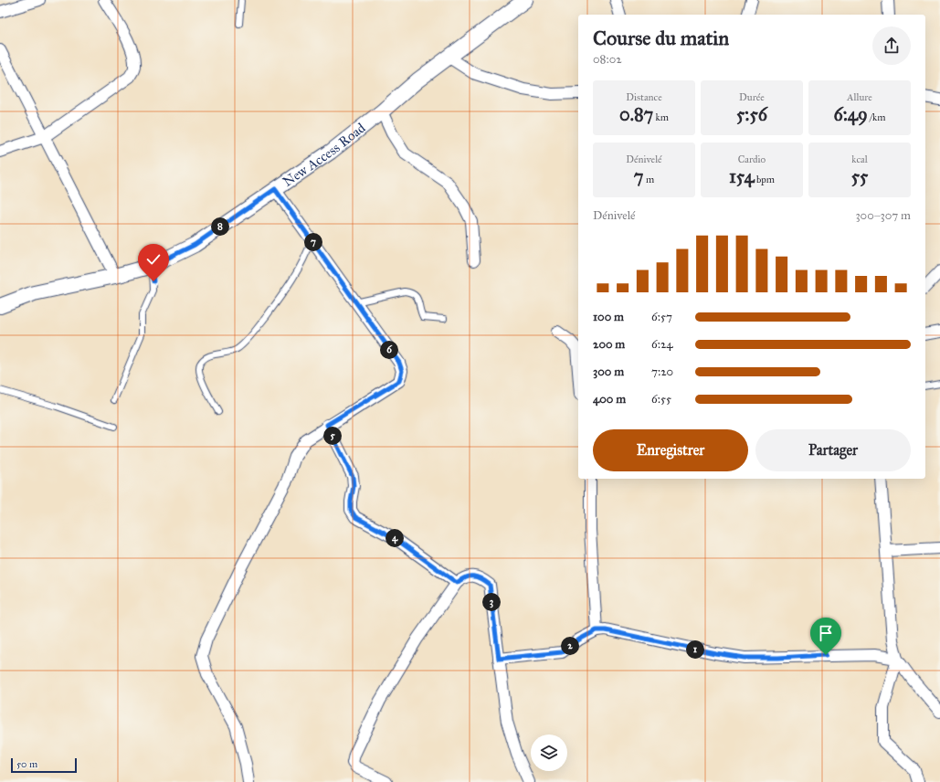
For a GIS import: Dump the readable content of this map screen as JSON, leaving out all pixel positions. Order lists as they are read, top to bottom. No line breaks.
{"streets":{"main road":["New Access Road"]},"scale_bar":"50 m","page":{"heading":["Course du matin","08:02"],"stats":[["Distance","0.87 km"],["Durée","5:56"],["Allure","6:49 /km"],["Dénivelé","7 m"],["Cardio","154 bpm"],["kcal","55"]],"chart":["Dénivelé","300–307 m"],"pins":["8","7","6","5","4","3","2","1"],"list":[{"name":"100 m","note":"6:57"},{"name":"200 m","note":"6:24"},{"name":"300 m","note":"7:20"},{"name":"400 m","note":"6:55"}],"buttons":["Enregistrer","Partager"],"scale":"50 m"}}
